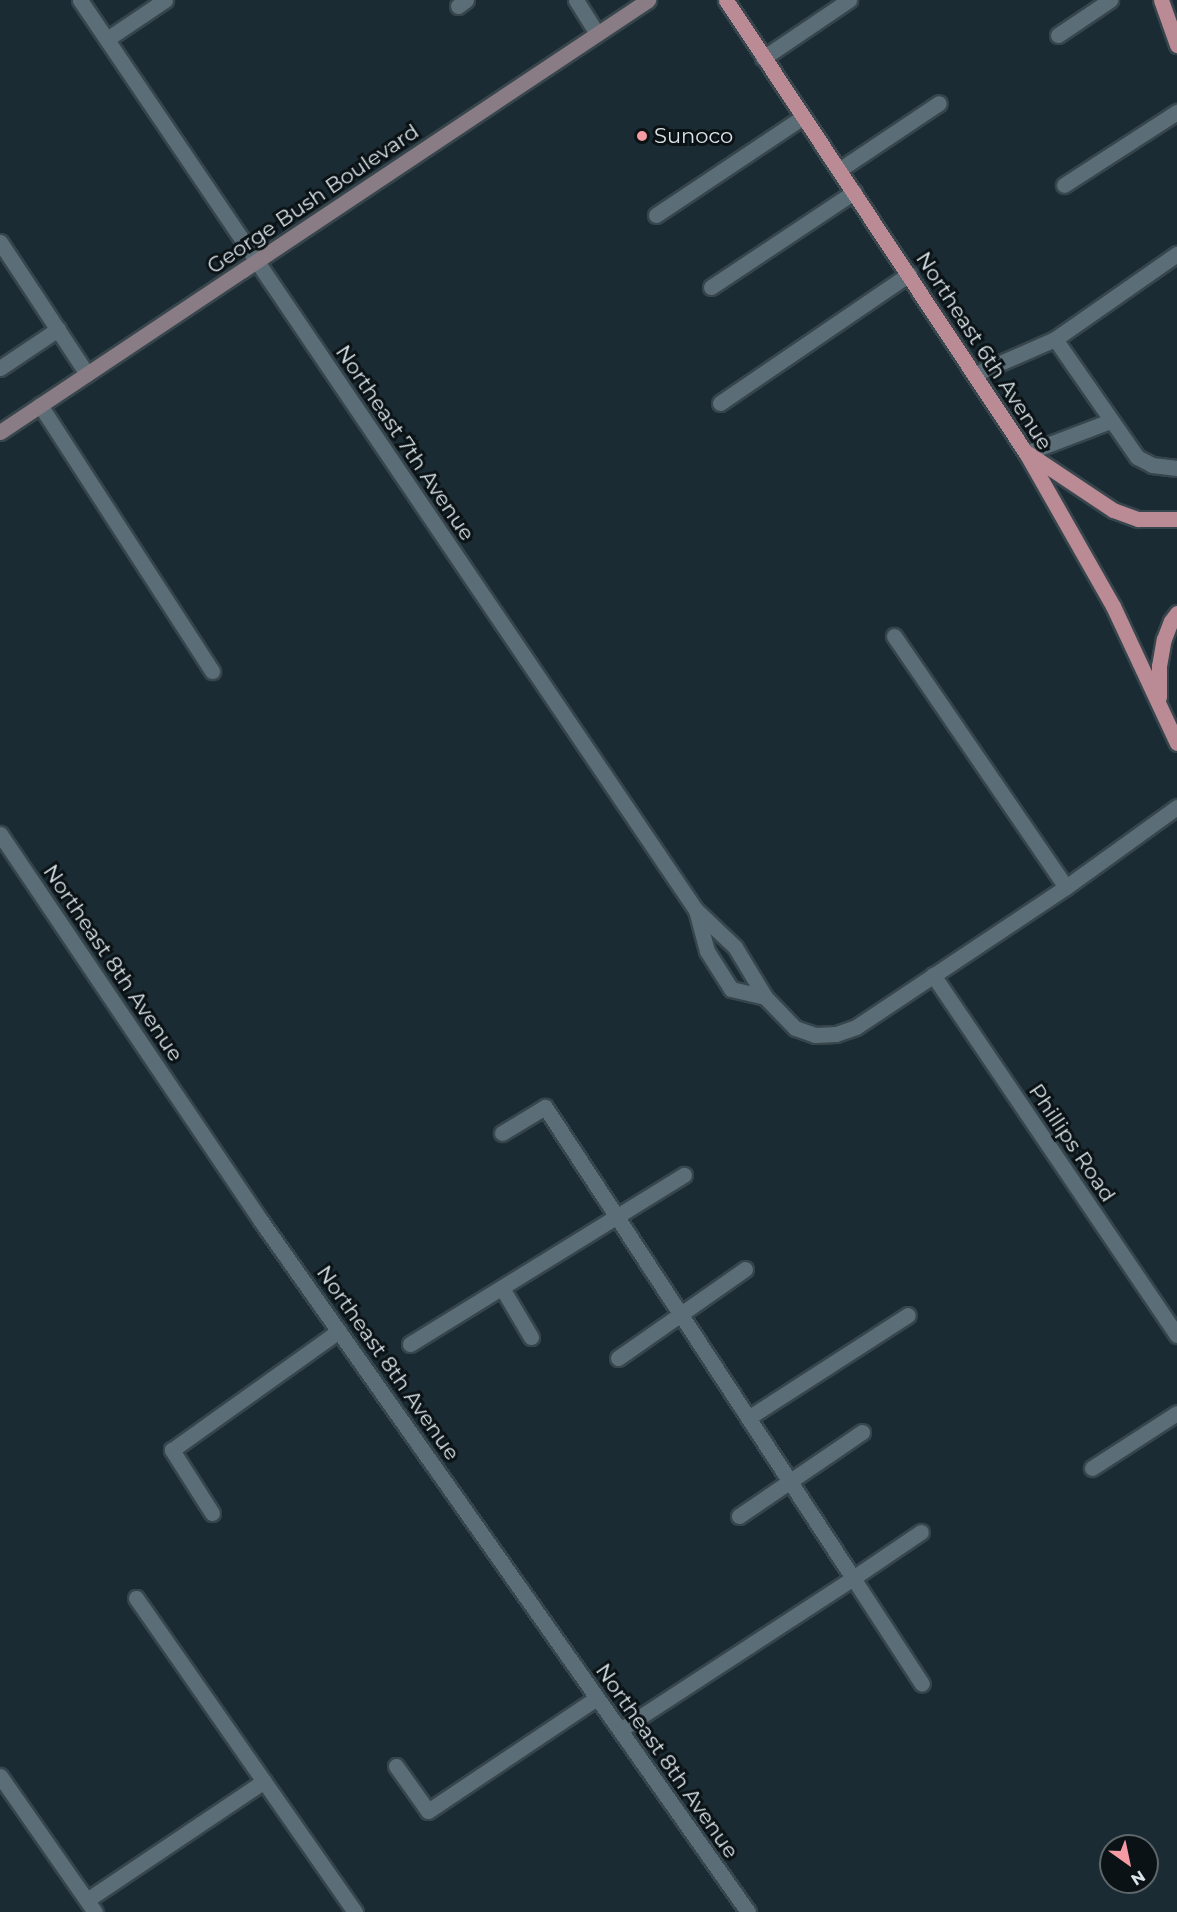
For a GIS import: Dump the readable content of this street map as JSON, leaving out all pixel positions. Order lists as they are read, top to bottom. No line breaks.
{"streets":{"main road":["Northeast 6th Avenue"],"street":["George Bush Boulevard","Northeast 7th Avenue","Northeast 8th Avenue","Phillips Road"]},"crossings":[["George Bush Boulevard","Northeast 7th Avenue"]],"places":["Sunoco"],"north":"bottom right"}
